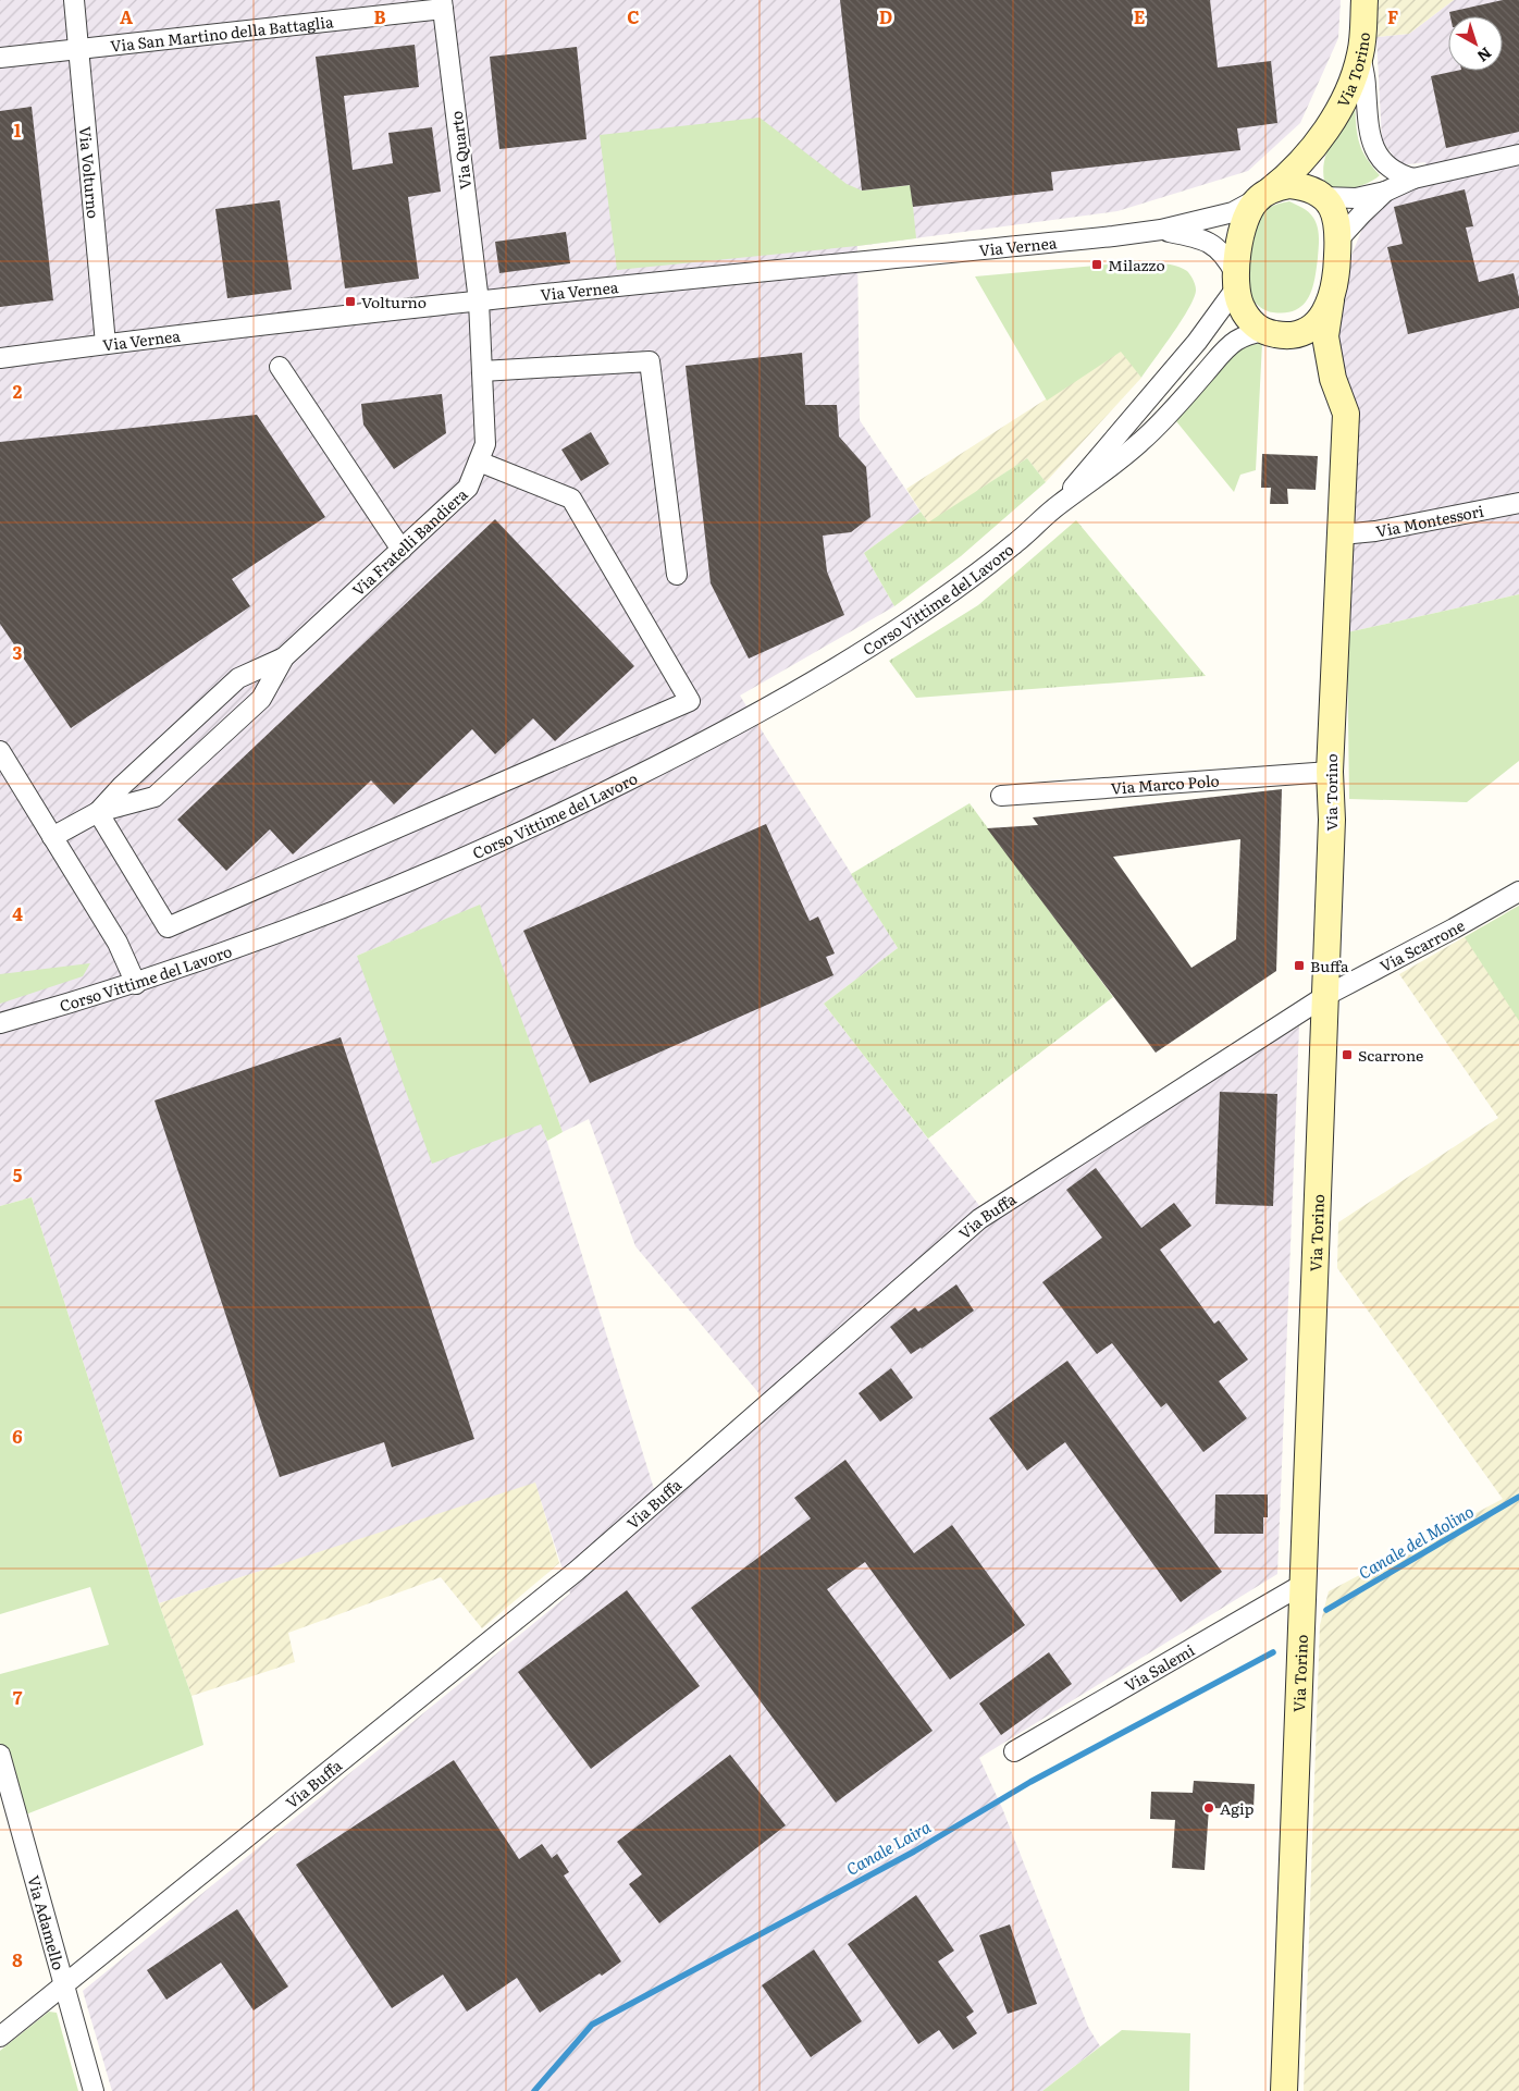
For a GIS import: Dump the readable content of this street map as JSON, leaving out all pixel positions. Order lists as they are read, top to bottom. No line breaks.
{"streets":{"main road":["Via Torino"],"street":["Via San Martino della Battaglia","Via Quarto","Via Volturno","Via Vernea","Via Montessori","Via Fratelli Bandiera","Corso Vittime del Lavoro","Via Marco Polo","Via Scarrone","Via Buffa","Via Salemi","Via Adamello"]},"crossings":[["Via San Martino della Battaglia","Via Quarto"],["Via San Martino della Battaglia","Via Volturno"],["Via Torino","Via Montessori"],["Via Torino","Via Marco Polo"],["Via Torino","Via Scarrone"],["Via Torino","Via Buffa"],["Via Torino","Via Salemi"],["Via Quarto","Via Vernea"],["Via Quarto","Via Fratelli Bandiera"],["Via Volturno","Via Vernea"],["Via Vernea","Via Fratelli Bandiera"],["Via Scarrone","Via Buffa"],["Via Buffa","Via Adamello"]],"water":["Canale del Molino","Canale Laira"],"places":{"transit":["Milazzo","Volturno","Buffa","Scarrone"],"other":["Agip"]},"north":"bottom right","grid":{"columns":["A","B","C","D","E","F"],"rows":["1","2","3","4","5","6","7","8"]}}
